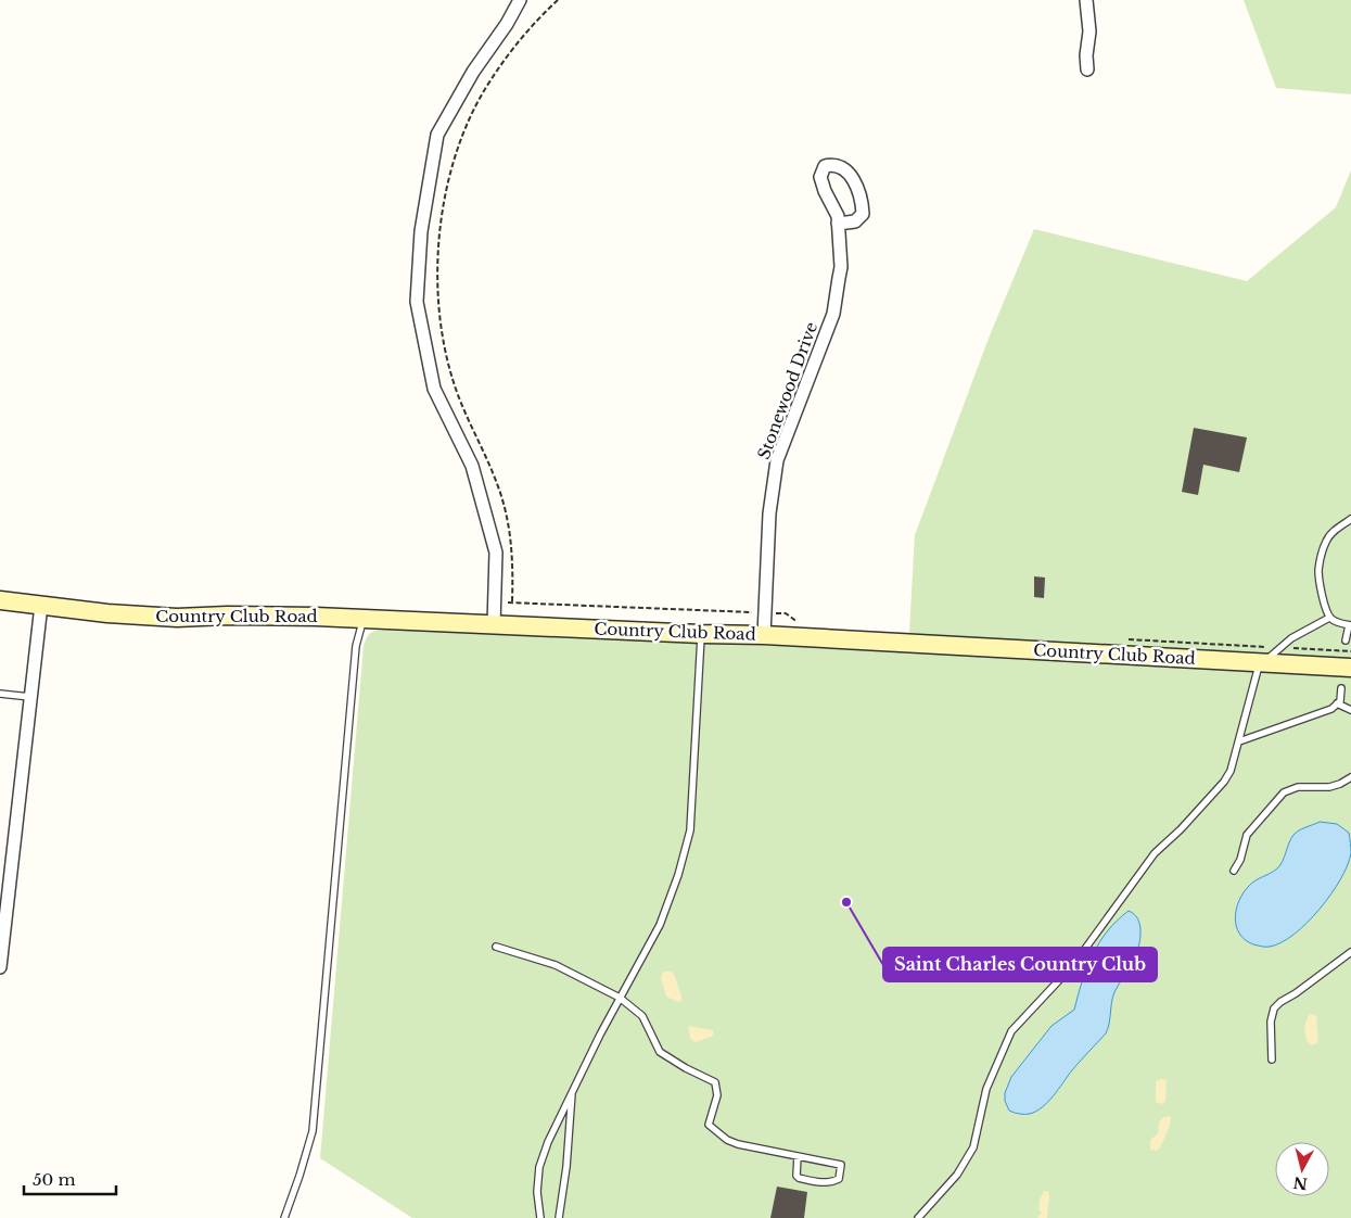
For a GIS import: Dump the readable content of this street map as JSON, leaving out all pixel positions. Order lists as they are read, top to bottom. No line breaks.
{"streets":{"street":["Stonewood Drive","Country Club Road"]},"crossings":[["Stonewood Drive","Country Club Road"]],"places":["Saint Charles Country Club"],"scale_bar":"50 m","north":"bottom"}
